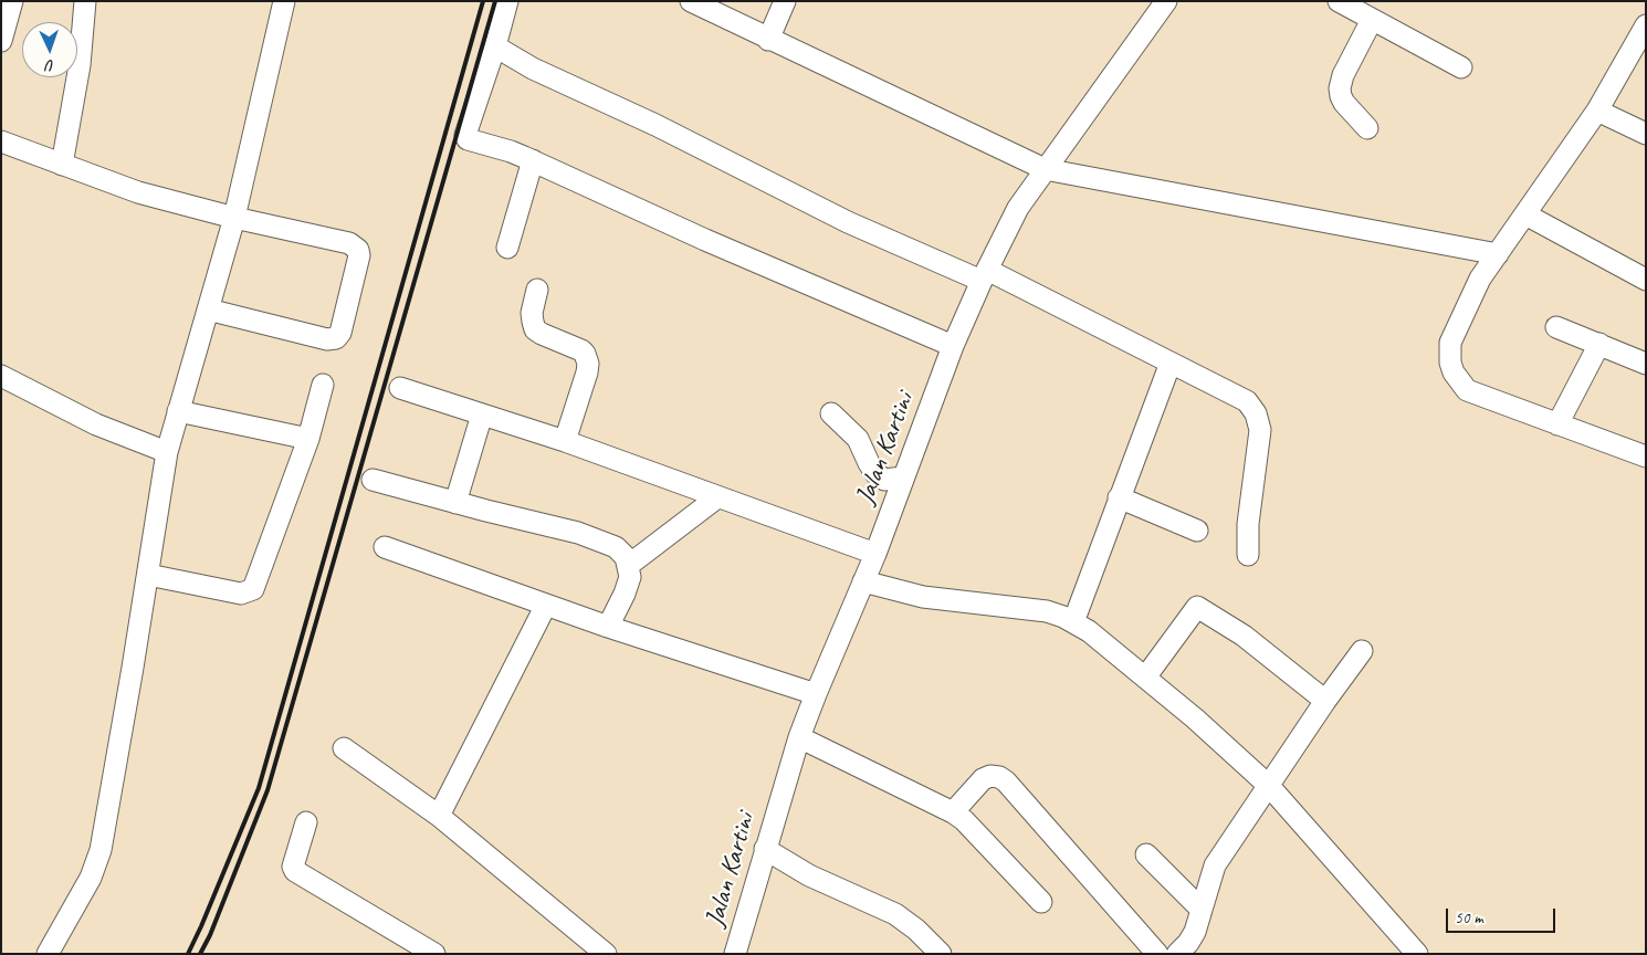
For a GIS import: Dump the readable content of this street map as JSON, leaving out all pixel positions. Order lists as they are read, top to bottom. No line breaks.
{"streets":{"street":["Jalan Kartini"]},"scale_bar":"50 m","north":"bottom"}
